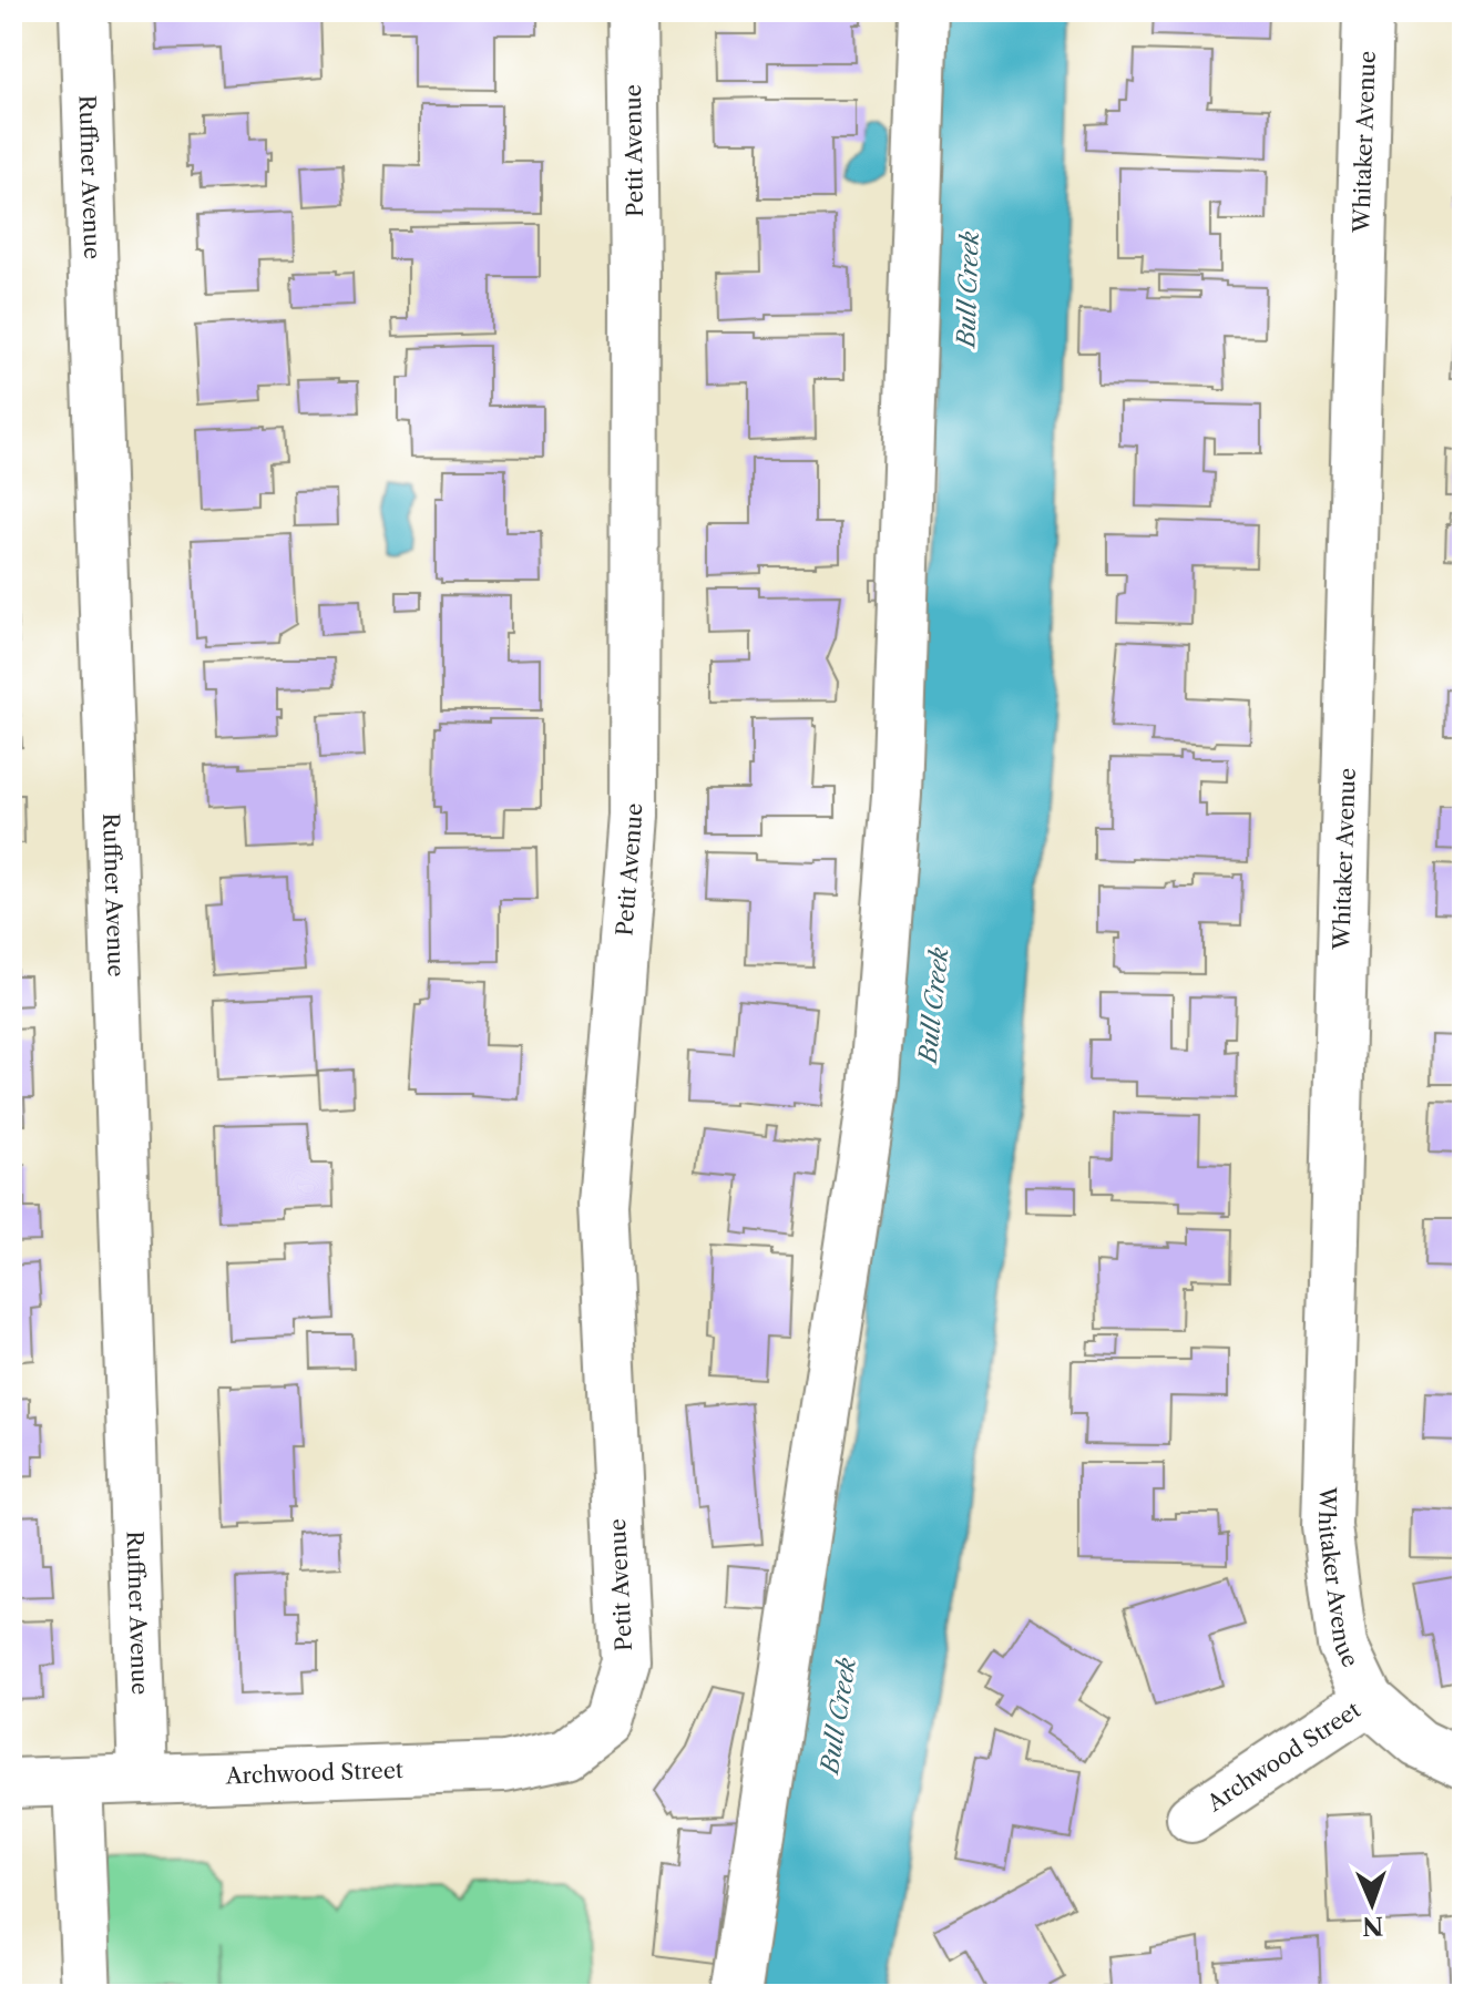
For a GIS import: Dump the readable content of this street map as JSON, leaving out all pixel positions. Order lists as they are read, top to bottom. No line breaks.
{"streets":{"street":["Whitaker Avenue","Petit Avenue","Ruffner Avenue","Archwood Street"]},"crossings":[["Whitaker Avenue","Archwood Street"],["Petit Avenue","Archwood Street"],["Ruffner Avenue","Archwood Street"]],"water":["Bull Creek"],"north":"bottom"}
